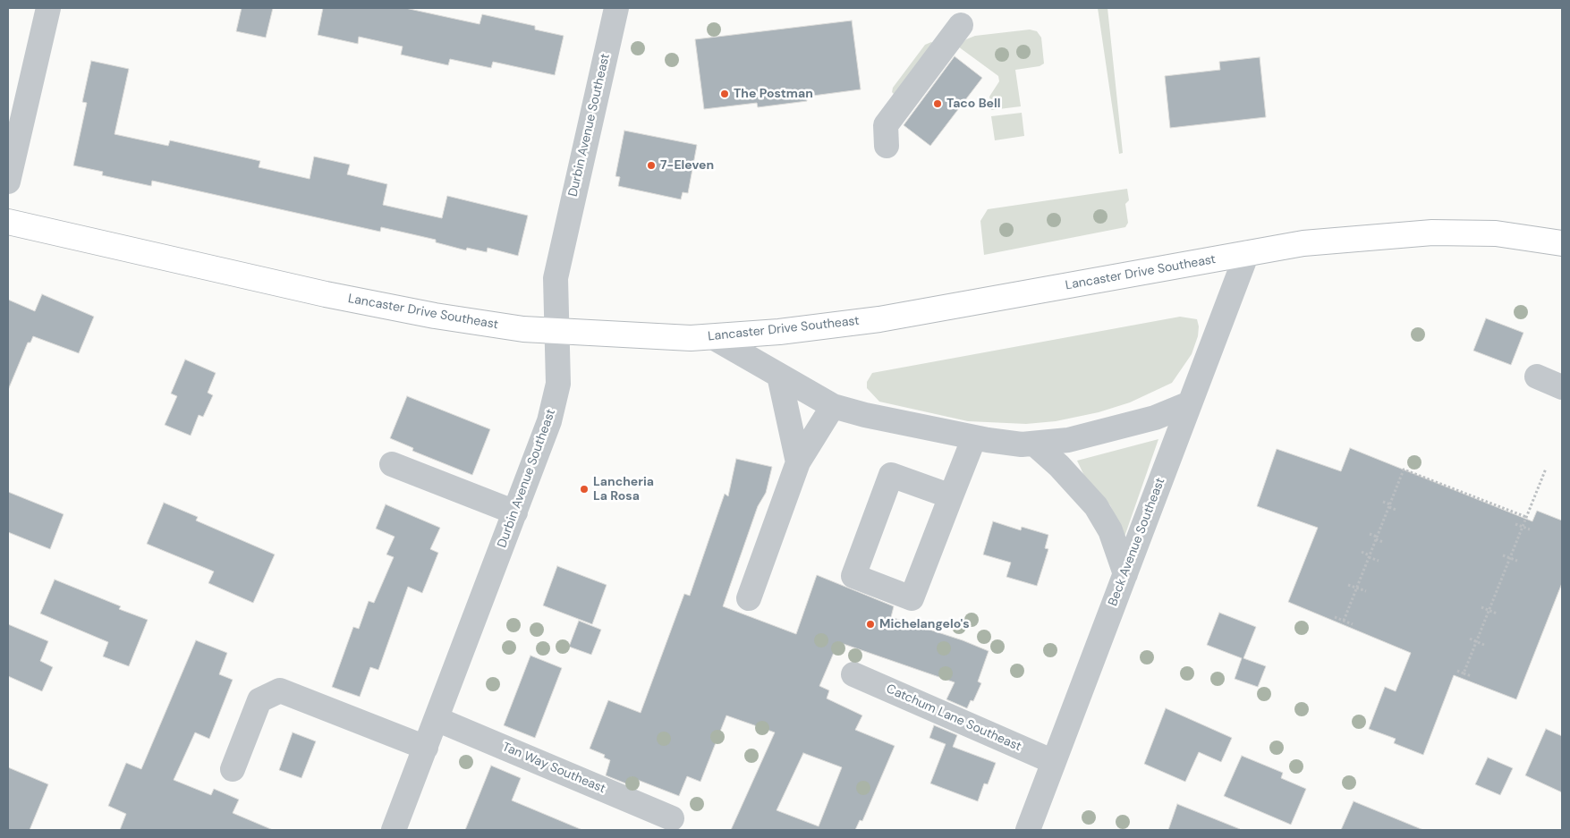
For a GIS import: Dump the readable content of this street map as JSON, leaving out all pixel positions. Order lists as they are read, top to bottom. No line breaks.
{"streets":{"main road":["Lancaster Drive Southeast"],"street":["Durbin Avenue Southeast","Beck Avenue Southeast","Catchum Lane Southeast","Tan Way Southeast"]},"crossings":[["Durbin Avenue Southeast","Lancaster Drive Southeast"],["Durbin Avenue Southeast","Tan Way Southeast"],["Lancaster Drive Southeast","Beck Avenue Southeast"],["Beck Avenue Southeast","Catchum Lane Southeast"]],"places":["The Postman","Taco Bell","7-Eleven","Lancheria La Rosa","Michelangelo's"]}
